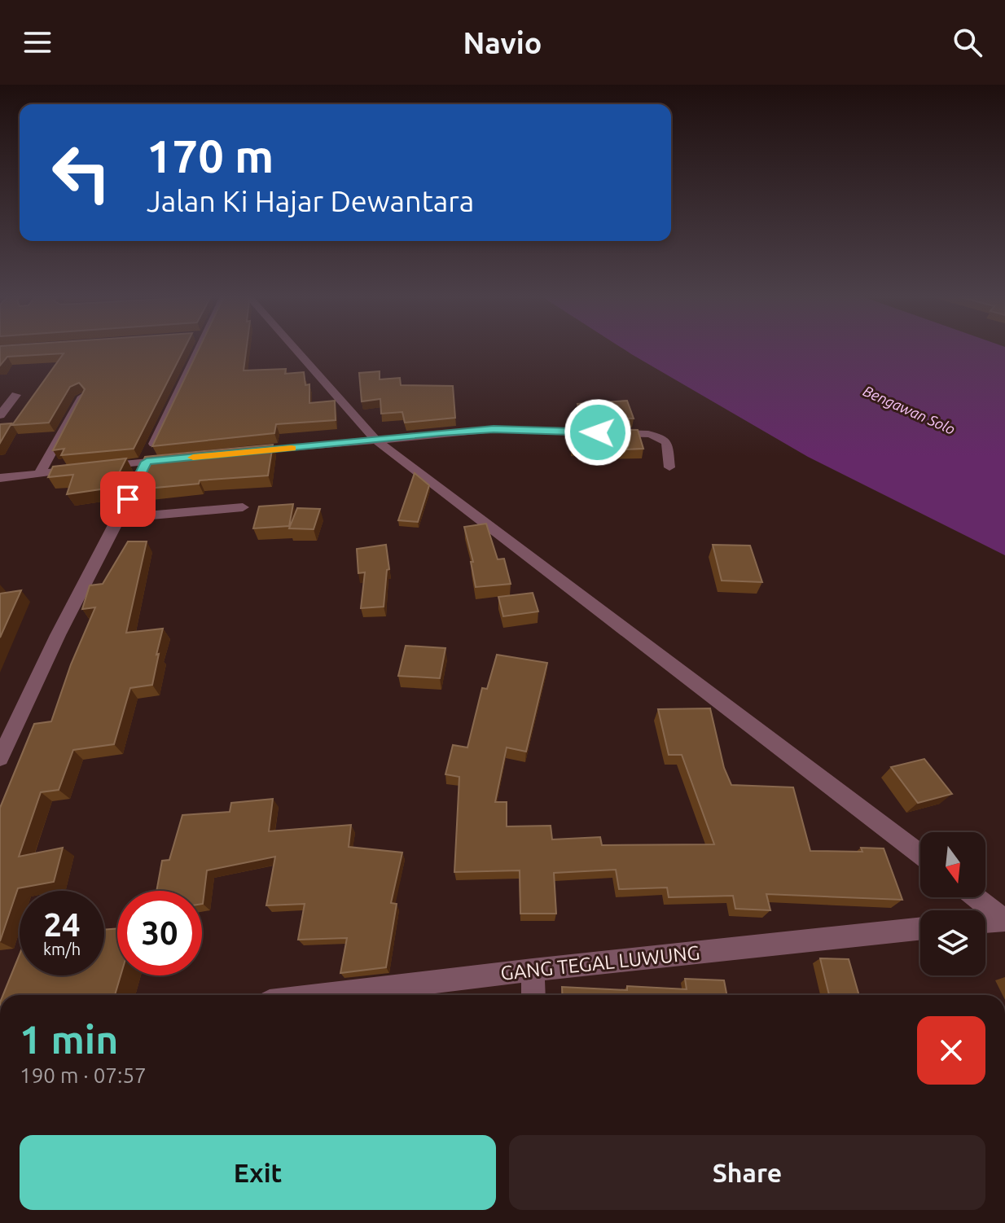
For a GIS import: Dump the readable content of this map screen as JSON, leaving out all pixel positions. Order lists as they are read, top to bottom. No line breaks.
{"streets":{"street":["GANG TEGAL LUWUNG"]},"water":["Bengawan Solo"],"north":"bottom","page":{"header":"Navio","turn":["170 m","Jalan Ki Hajar Dewantara"],"speed":"24 km/h","limit":"30","heading":["1 min","190 m · 07:57"],"buttons":["Exit","Share"]}}
